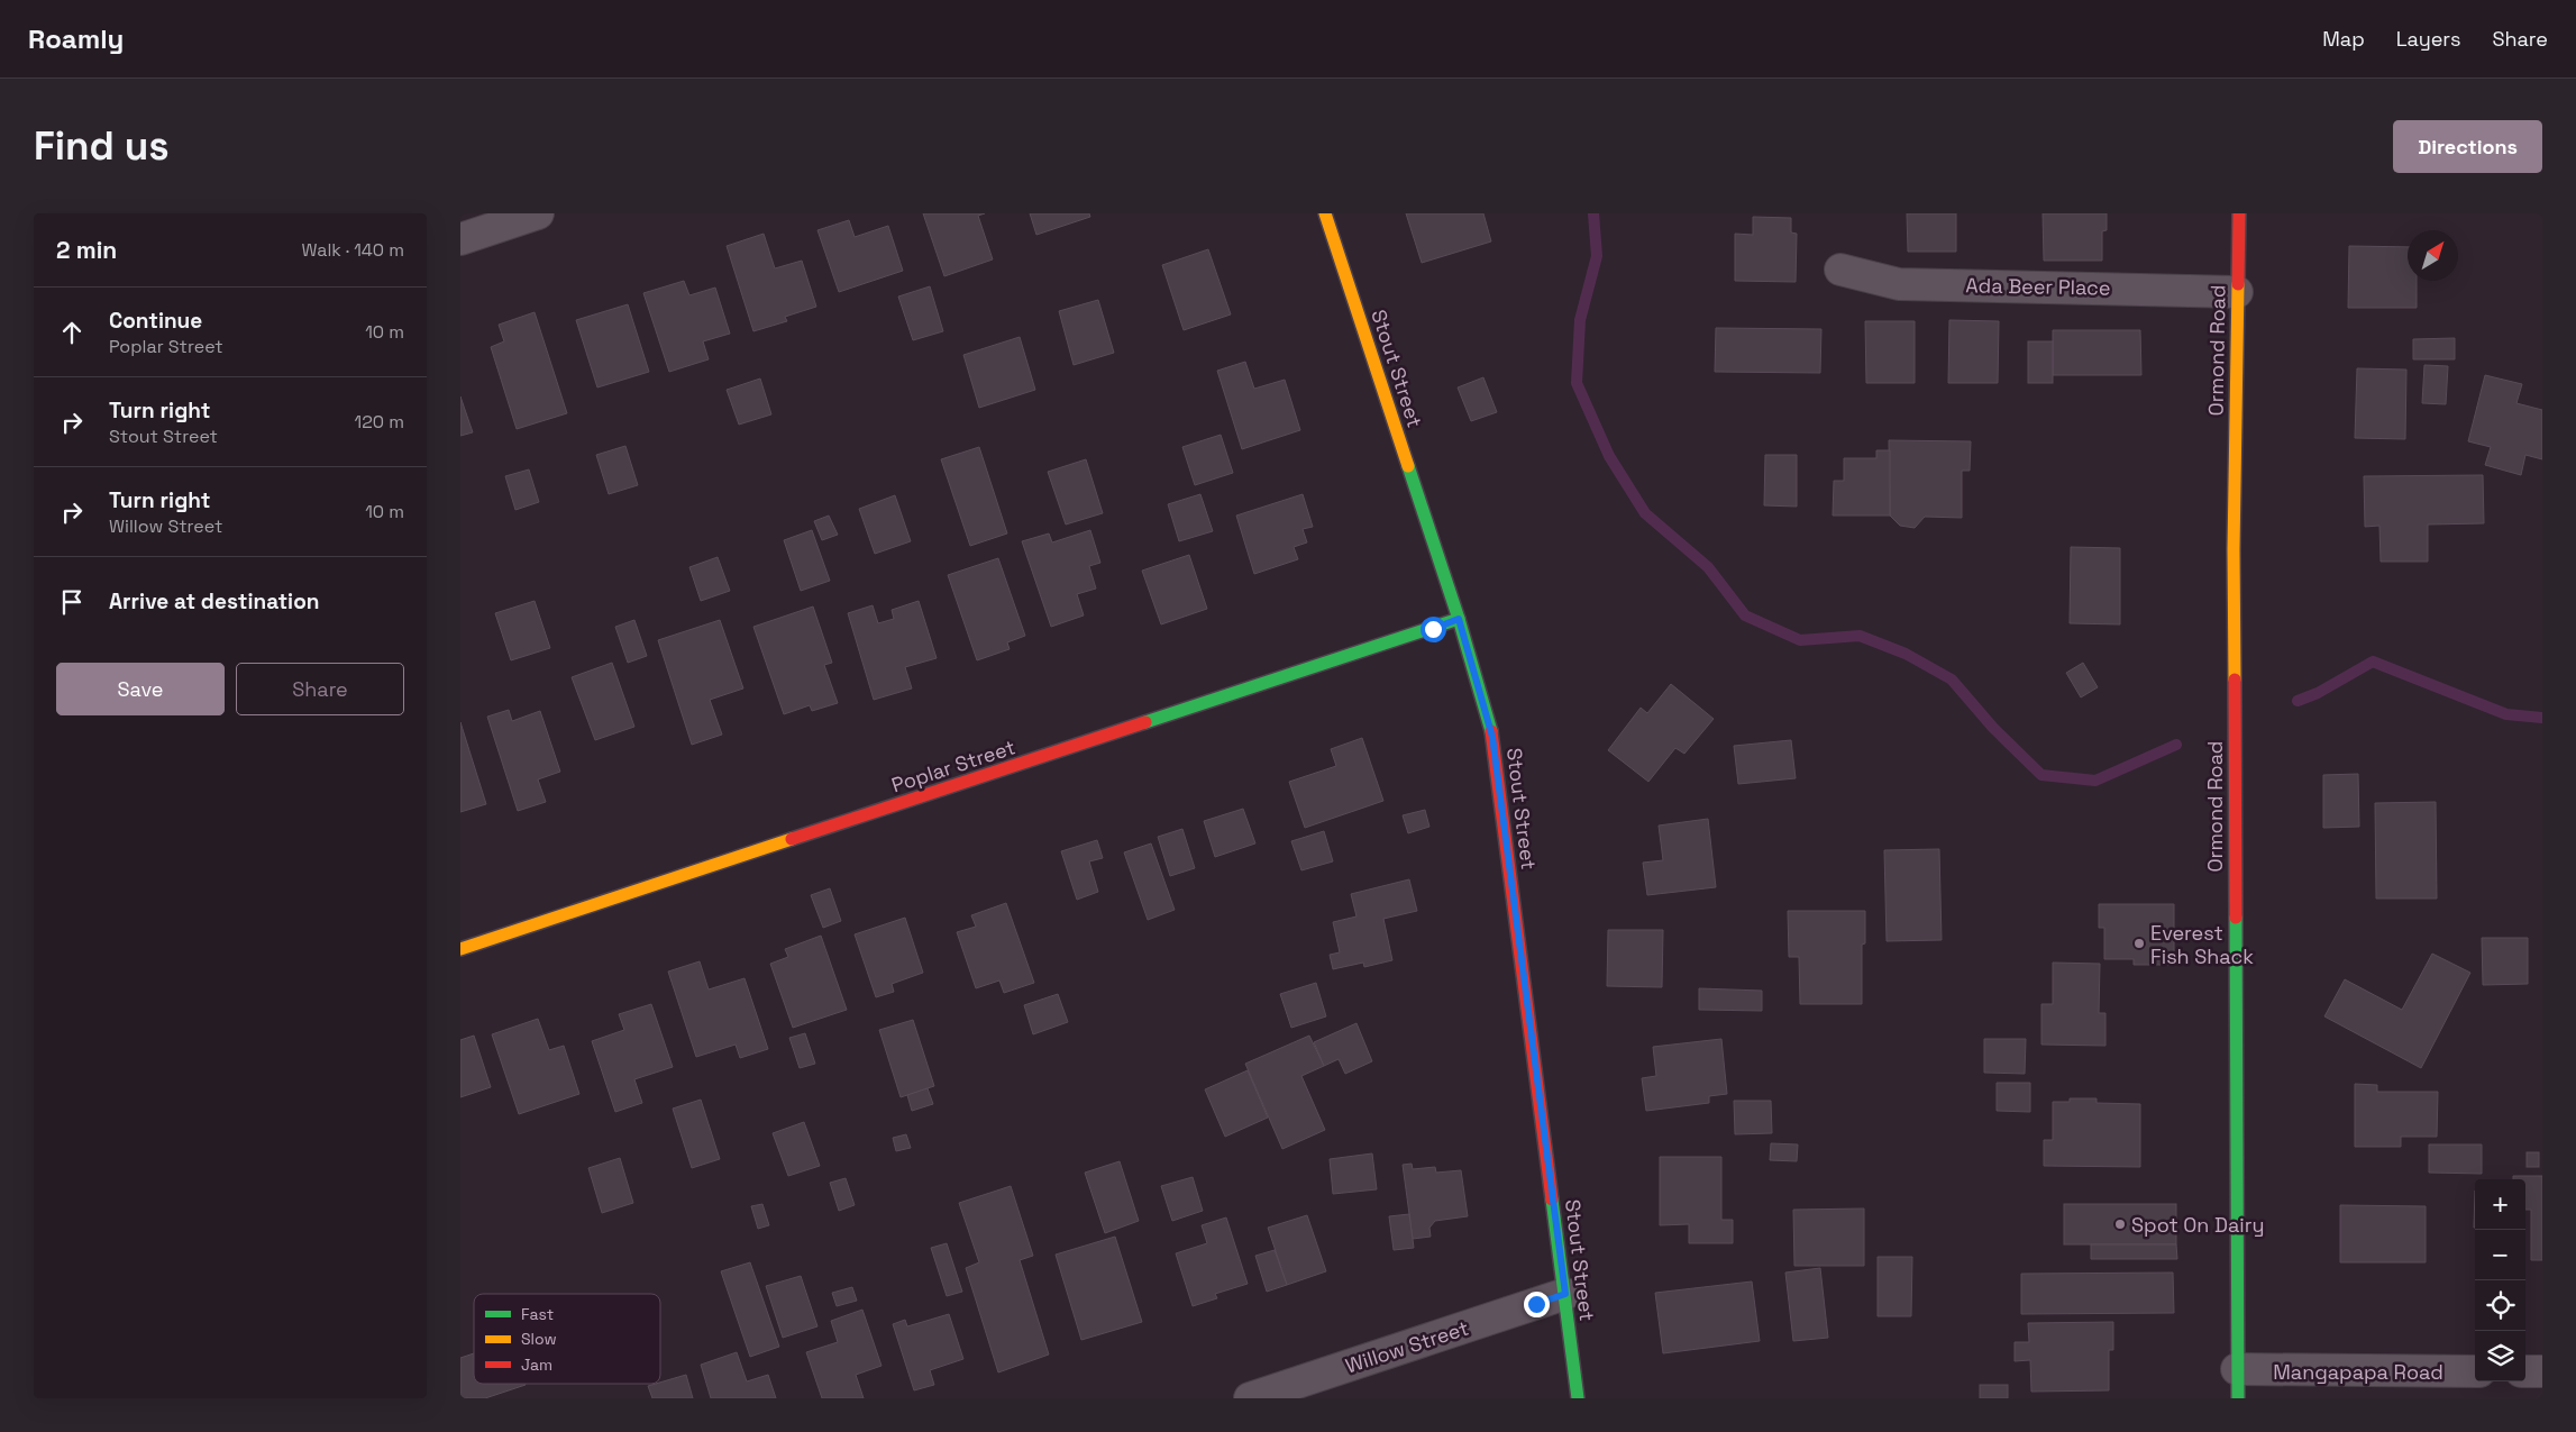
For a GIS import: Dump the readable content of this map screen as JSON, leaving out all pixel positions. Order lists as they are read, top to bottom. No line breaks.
{"streets":{"street":["Ada Beer Place","Ormond Road","Stout Street","Poplar Street","Willow Street","Mangapapa Road"]},"crossings":[["Ada Beer Place","Ormond Road"],["Ormond Road","Mangapapa Road"],["Stout Street","Poplar Street"],["Stout Street","Willow Street"]],"places":["Everest Fish Shack","Spot On Dairy"],"legend":["Fast","Slow","Jam"],"north":"top right","page":{"header":"Roamly","nav":["Map","Layers","Share"],"buttons":["Directions",["Save","Share"]],"title":"Find us","heading":["2 min","Walk · 140 m"],"list":[["Continue","Poplar Street","10 m"],["Turn right","Stout Street","120 m"],["Turn right","Willow Street","10 m"],"Arrive at destination"],"map_buttons":["+","−"]}}
